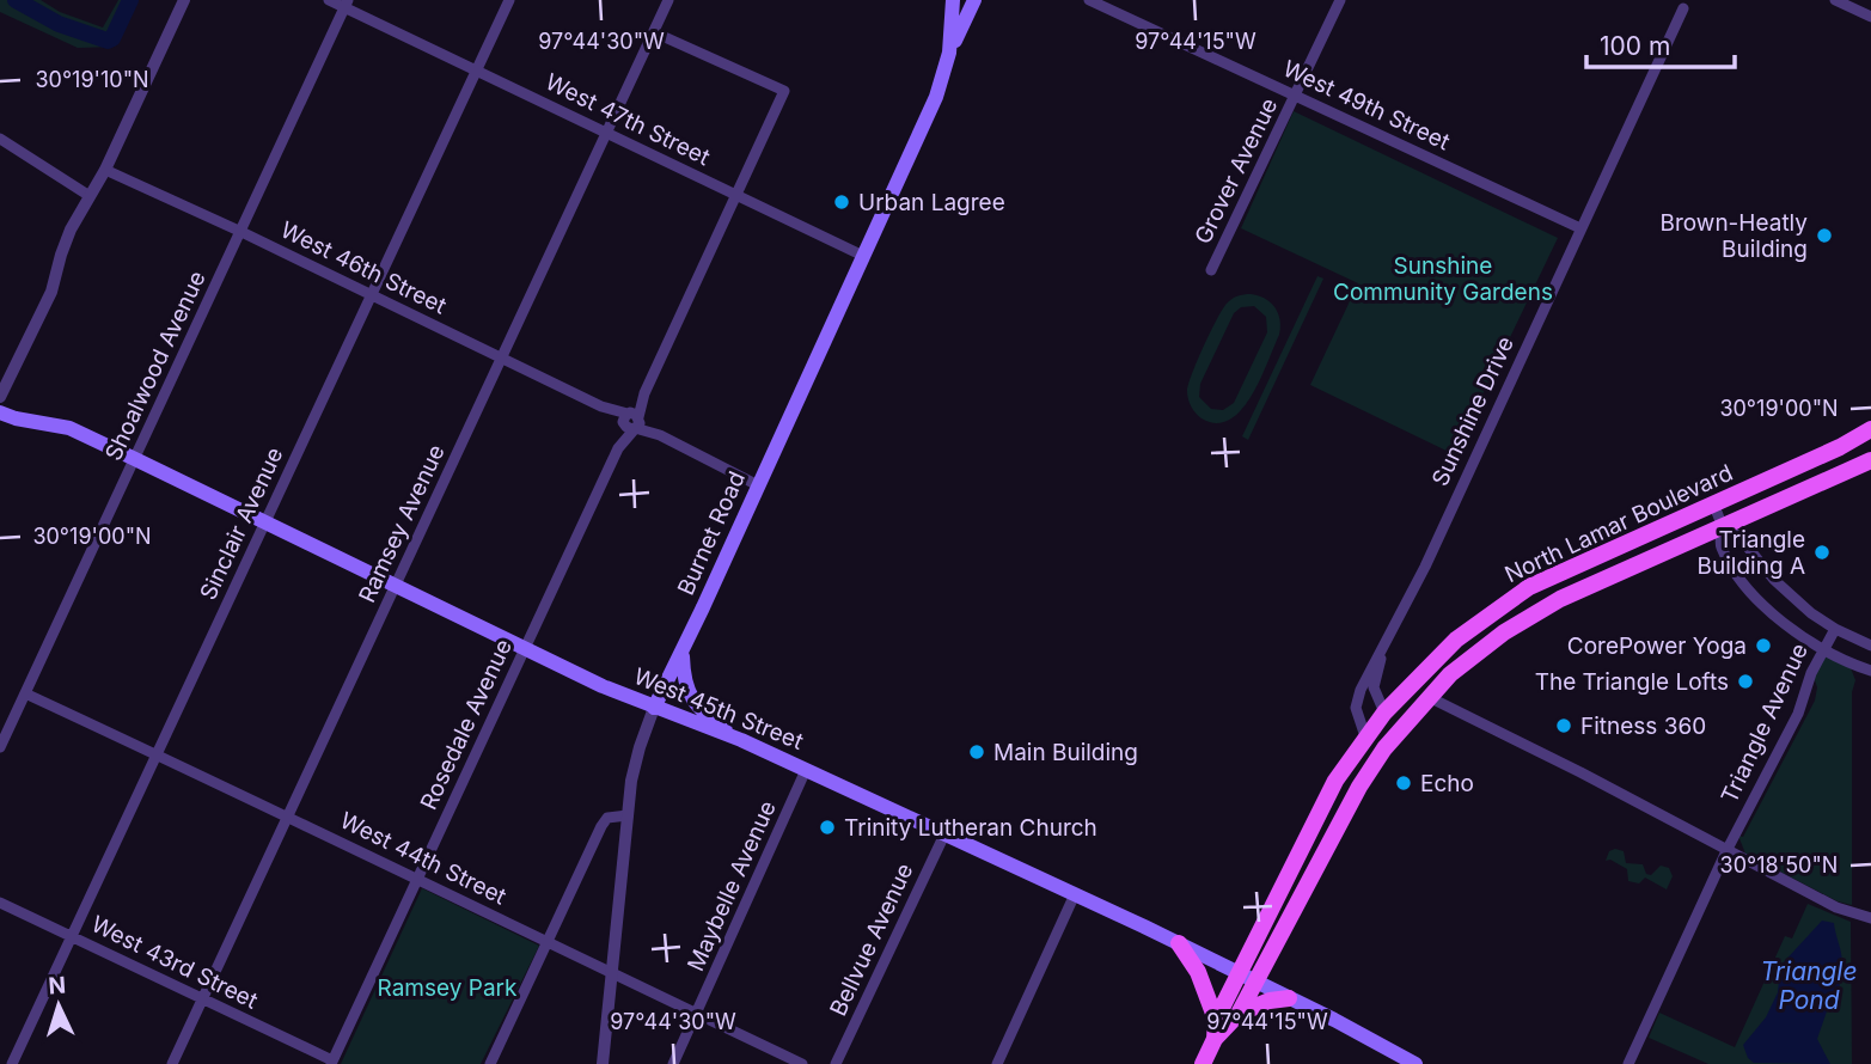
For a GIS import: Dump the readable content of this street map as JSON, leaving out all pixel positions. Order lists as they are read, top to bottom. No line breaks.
{"streets":{"main road":["North Lamar Boulevard","Burnet Road","West 45th Street"],"street":["West 49th Street","West 47th Street","Grover Avenue","West 46th Street","Shoalwood Avenue","Sunshine Drive","Sinclair Avenue","Ramsey Avenue","Triangle Avenue","Rosedale Avenue","West 44th Street","Maybelle Avenue","Bellvue Avenue","West 43rd Street"]},"crossings":[["West 49th Street","Grover Avenue"],["West 49th Street","Sunshine Drive"],["West 47th Street","Shoalwood Avenue"],["West 47th Street","Sinclair Avenue"],["West 47th Street","Ramsey Avenue"],["West 47th Street","Burnet Road"],["West 47th Street","Rosedale Avenue"],["West 46th Street","Shoalwood Avenue"],["West 46th Street","Sinclair Avenue"],["West 46th Street","Ramsey Avenue"],["West 46th Street","Burnet Road"],["West 46th Street","Rosedale Avenue"],["Shoalwood Avenue","West 45th Street"],["Shoalwood Avenue","West 44th Street"],["Sunshine Drive","North Lamar Boulevard"],["Sinclair Avenue","West 45th Street"],["Sinclair Avenue","West 44th Street"],["Sinclair Avenue","West 43rd Street"],["Ramsey Avenue","West 45th Street"],["Ramsey Avenue","Rosedale Avenue"],["Ramsey Avenue","West 44th Street"],["Ramsey Avenue","West 43rd Street"],["North Lamar Boulevard","West 45th Street"],["Burnet Road","West 45th Street"],["Burnet Road","West 44th Street"],["West 45th Street","Rosedale Avenue"],["West 45th Street","Maybelle Avenue"],["West 45th Street","Bellvue Avenue"],["Rosedale Avenue","West 44th Street"],["Rosedale Avenue","West 43rd Street"],["West 44th Street","Maybelle Avenue"]],"water":["Triangle Pond"],"parks":["Sunshine Community Gardens","Ramsey Park"],"places":["Urban Lagree","Brown-Heatly Building","Triangle Building A","CorePower Yoga","The Triangle Lofts","Fitness 360","Main Building","Echo","Trinity Lutheran Church"],"scale_bar":"100 m","north":"top","coordinates":["97°44'30\"W","97°44'15\"W","30°19'10\"N","30°19'00\"N","30°18'50\"N"]}
